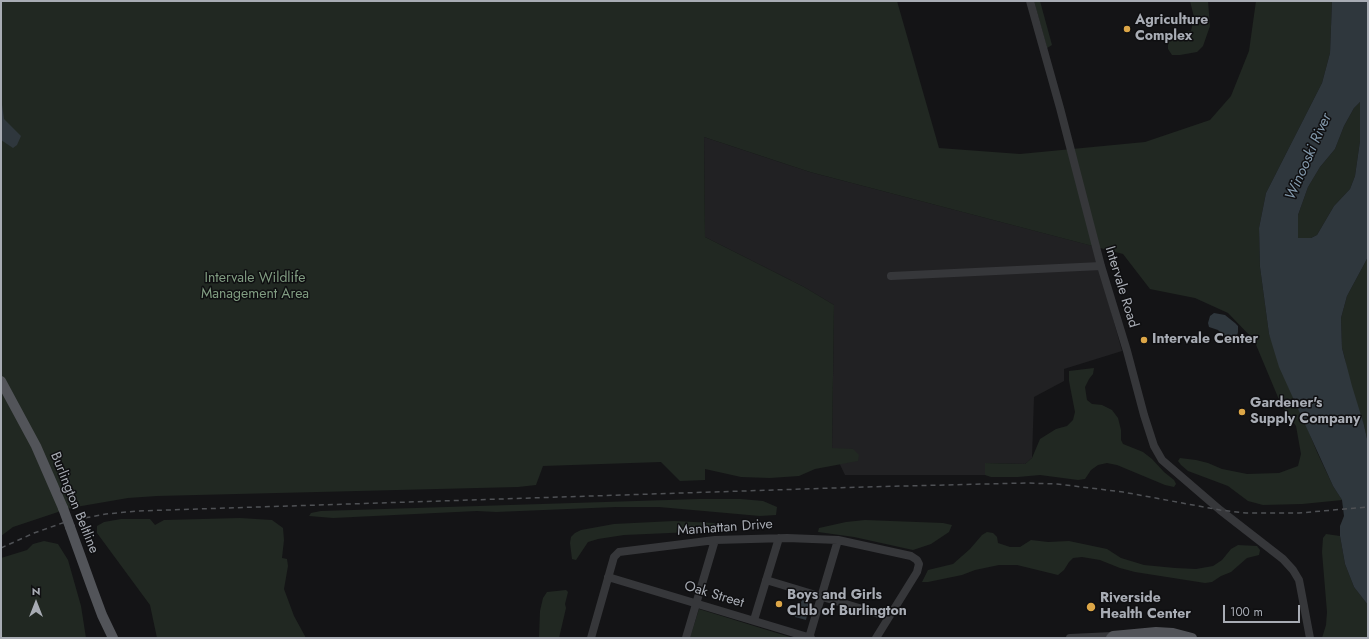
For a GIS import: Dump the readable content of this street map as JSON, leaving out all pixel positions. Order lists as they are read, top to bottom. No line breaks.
{"streets":{"main road":["Burlington Beltline"],"street":["Intervale Road","Manhattan Drive","Oak Street"]},"crossings":[["Manhattan Drive","Oak Street"]],"water":["Winooski River"],"parks":["Intervale Wildlife Management Area"],"places":["Agriculture Complex","Intervale Center","Gardener's Supply Company","Boys and Girls Club of Burlington","Riverside Health Center"],"scale_bar":"100 m","north":"top"}
